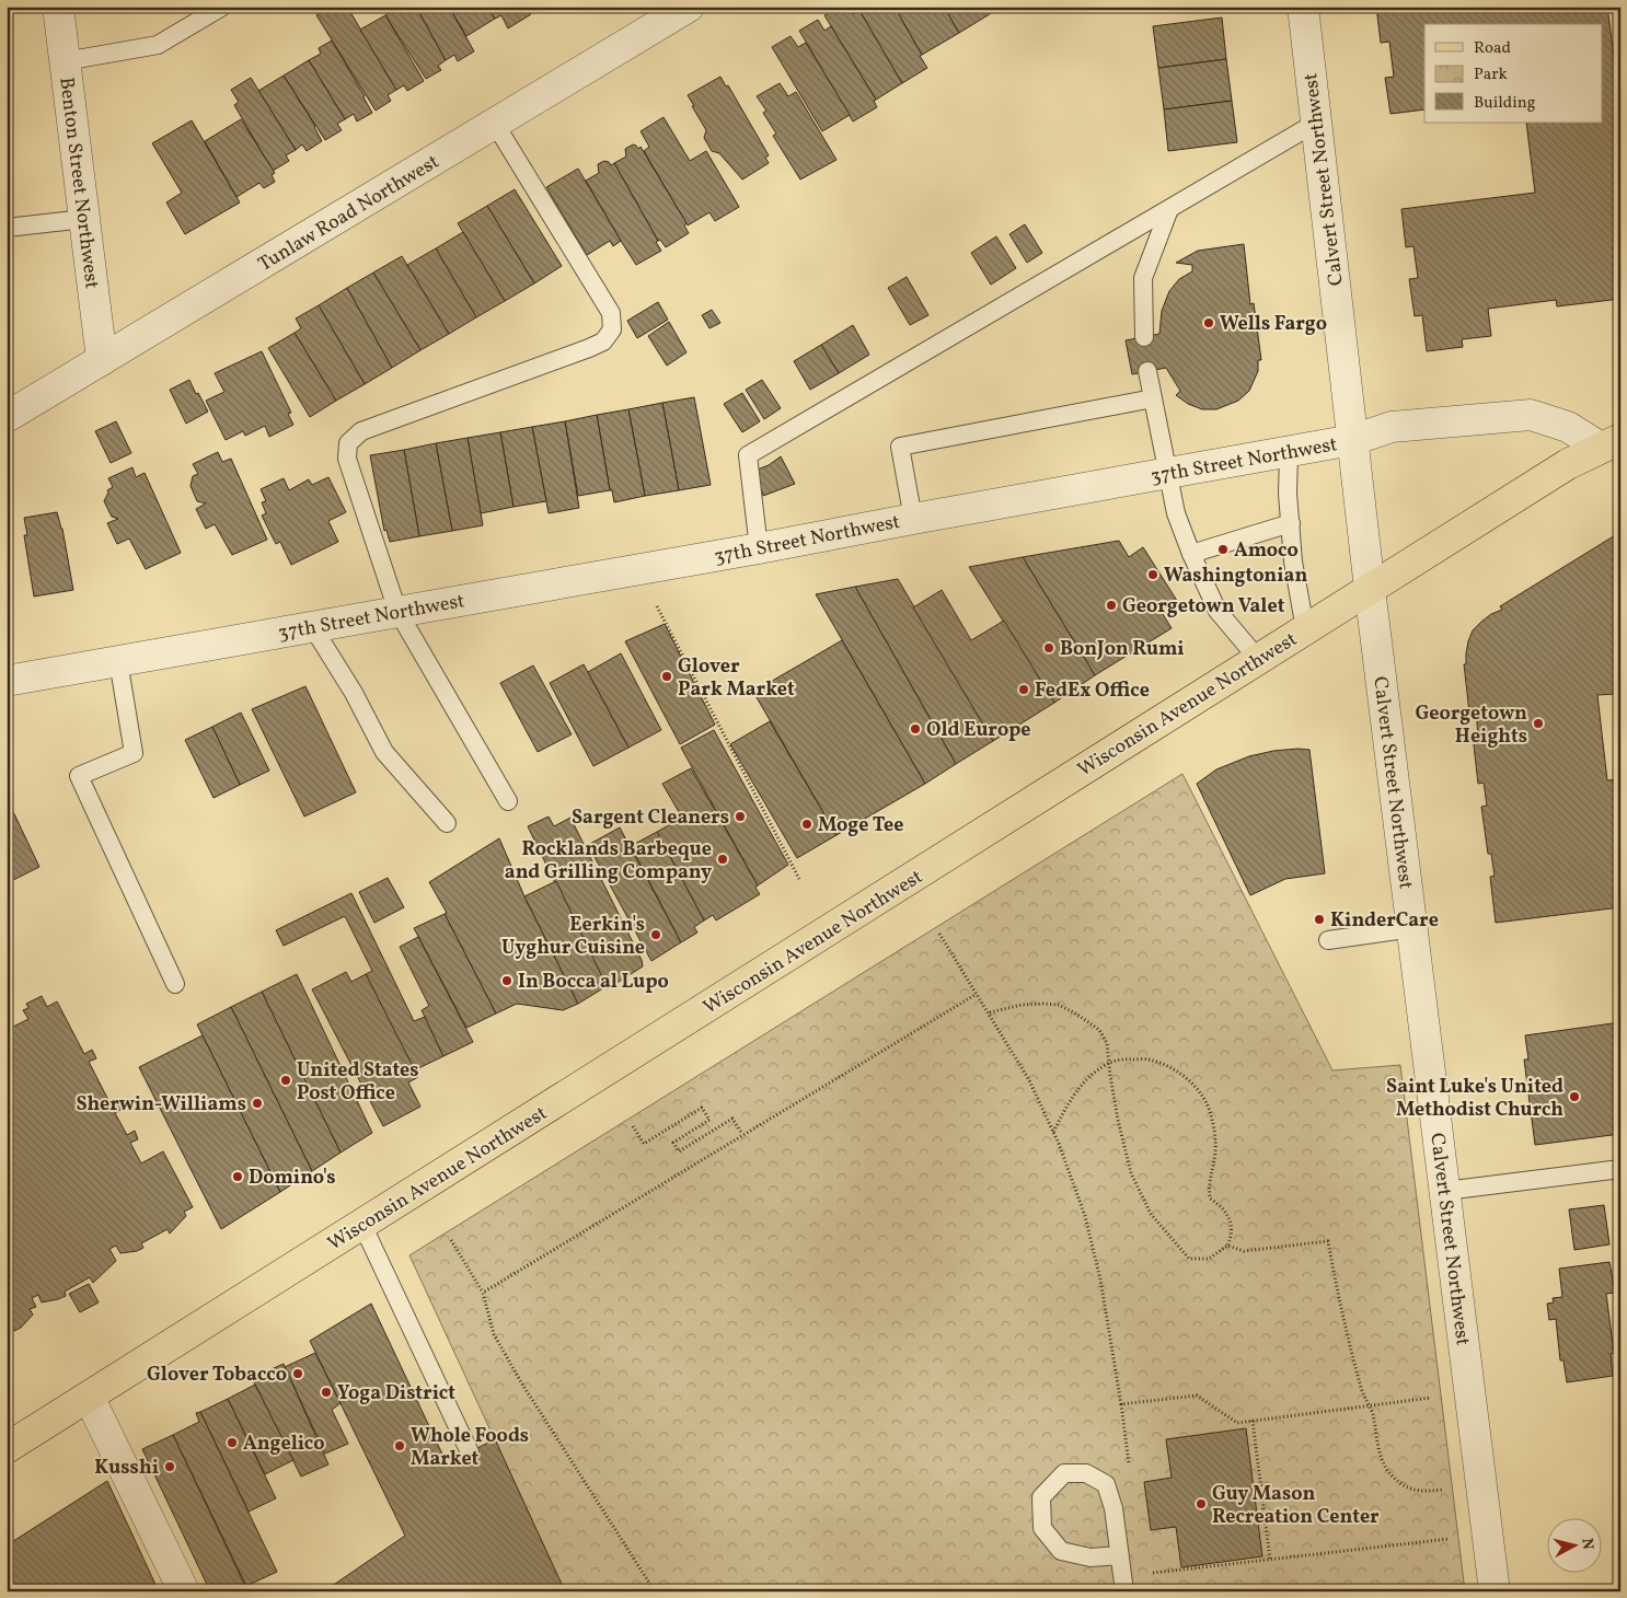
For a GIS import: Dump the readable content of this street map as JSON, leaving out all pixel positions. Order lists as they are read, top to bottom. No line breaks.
{"streets":{"main road":["Wisconsin Avenue Northwest"],"street":["Calvert Street Northwest","Benton Street Northwest","Tunlaw Road Northwest","37th Street Northwest"]},"crossings":[["Calvert Street Northwest","37th Street Northwest"],["Calvert Street Northwest","Wisconsin Avenue Northwest"],["Benton Street Northwest","Tunlaw Road Northwest"],["37th Street Northwest","Wisconsin Avenue Northwest"]],"places":["Wells Fargo","Amoco","Washingtonian","Georgetown Valet","BonJon Rumi","Glover Park Market","FedEx Office","Georgetown Heights","Old Europe","Sargent Cleaners","Moge Tee","Rocklands Barbeque and Grilling Company","KinderCare","Eerkin's Uyghur Cuisine","In Bocca al Lupo","United States Post Office","Saint Luke's United Methodist Church","Sherwin-Williams","Domino's","Glover Tobacco","Yoga District","Angelico","Whole Foods Market","Kusshi","Guy Mason Recreation Center"],"legend":["Road","Park","Building"],"north":"right"}
